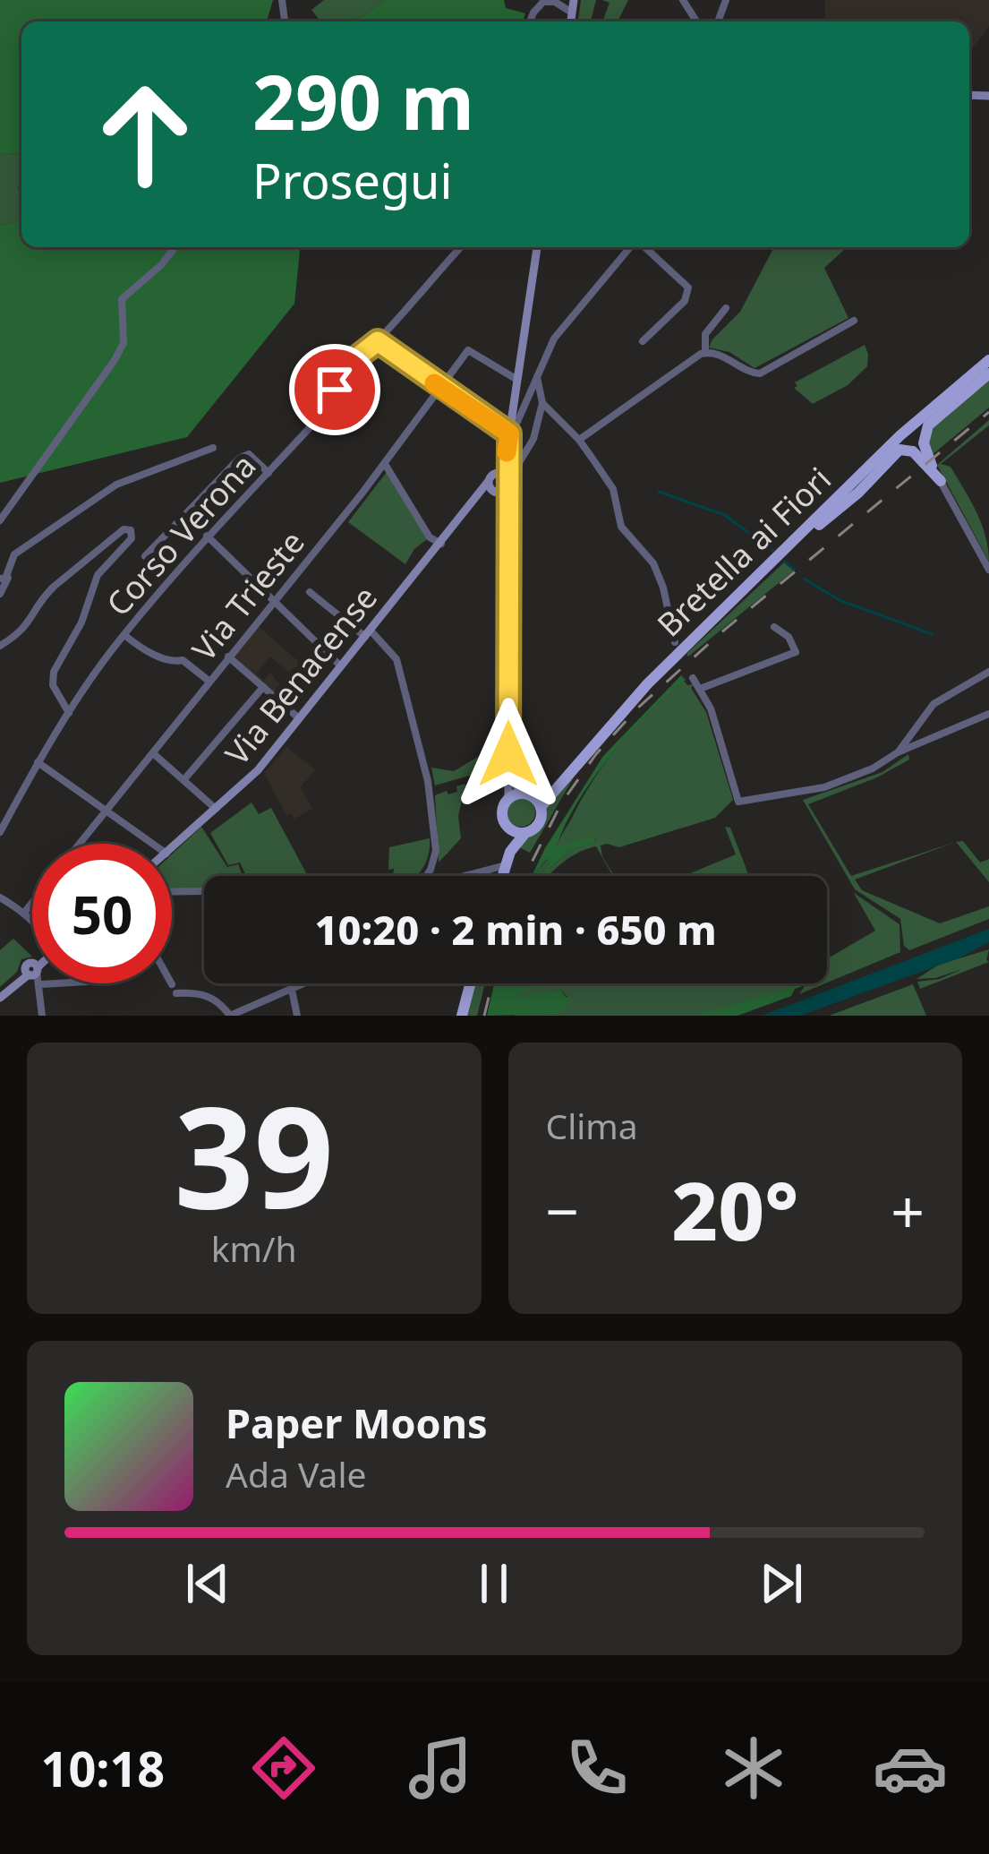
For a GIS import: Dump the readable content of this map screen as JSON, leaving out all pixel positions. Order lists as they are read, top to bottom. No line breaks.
{"streets":{"main road":["Bretella ai Fiori","Via Benacense"],"street":["Corso Verona","Via Trieste"]},"page":{"turn":["290 m","Prosegui"],"limit":"50","trip":"10:20 · 2 min · 650 m","tile":[["39","km/h"],"Clima"],"heat":["−","20°","+"],"song":["Paper Moons","Ada Vale"],"tabs":"10:18"}}
